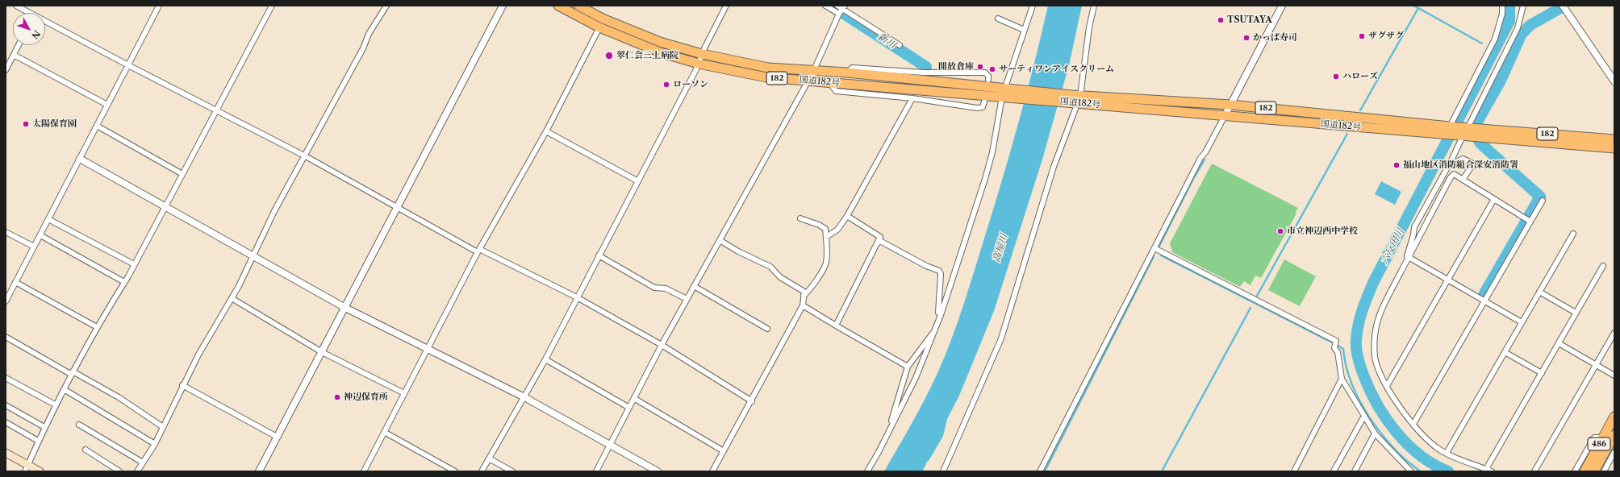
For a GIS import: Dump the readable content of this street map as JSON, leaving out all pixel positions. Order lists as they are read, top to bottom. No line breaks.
{"streets":{"highway":["182","国道182号","486"]},"water":["新川","六反田川","高屋川"],"places":["TSUTAYA","ザグザグ","かっぱ寿司","翠仁会三上病院","開放倉庫","サーティワンアイスクリーム","ハローズ","ローソン","太陽保育園","福山地区消防組合深安消防署","市立神辺西中学校","神辺保育所"],"north":"bottom right"}
